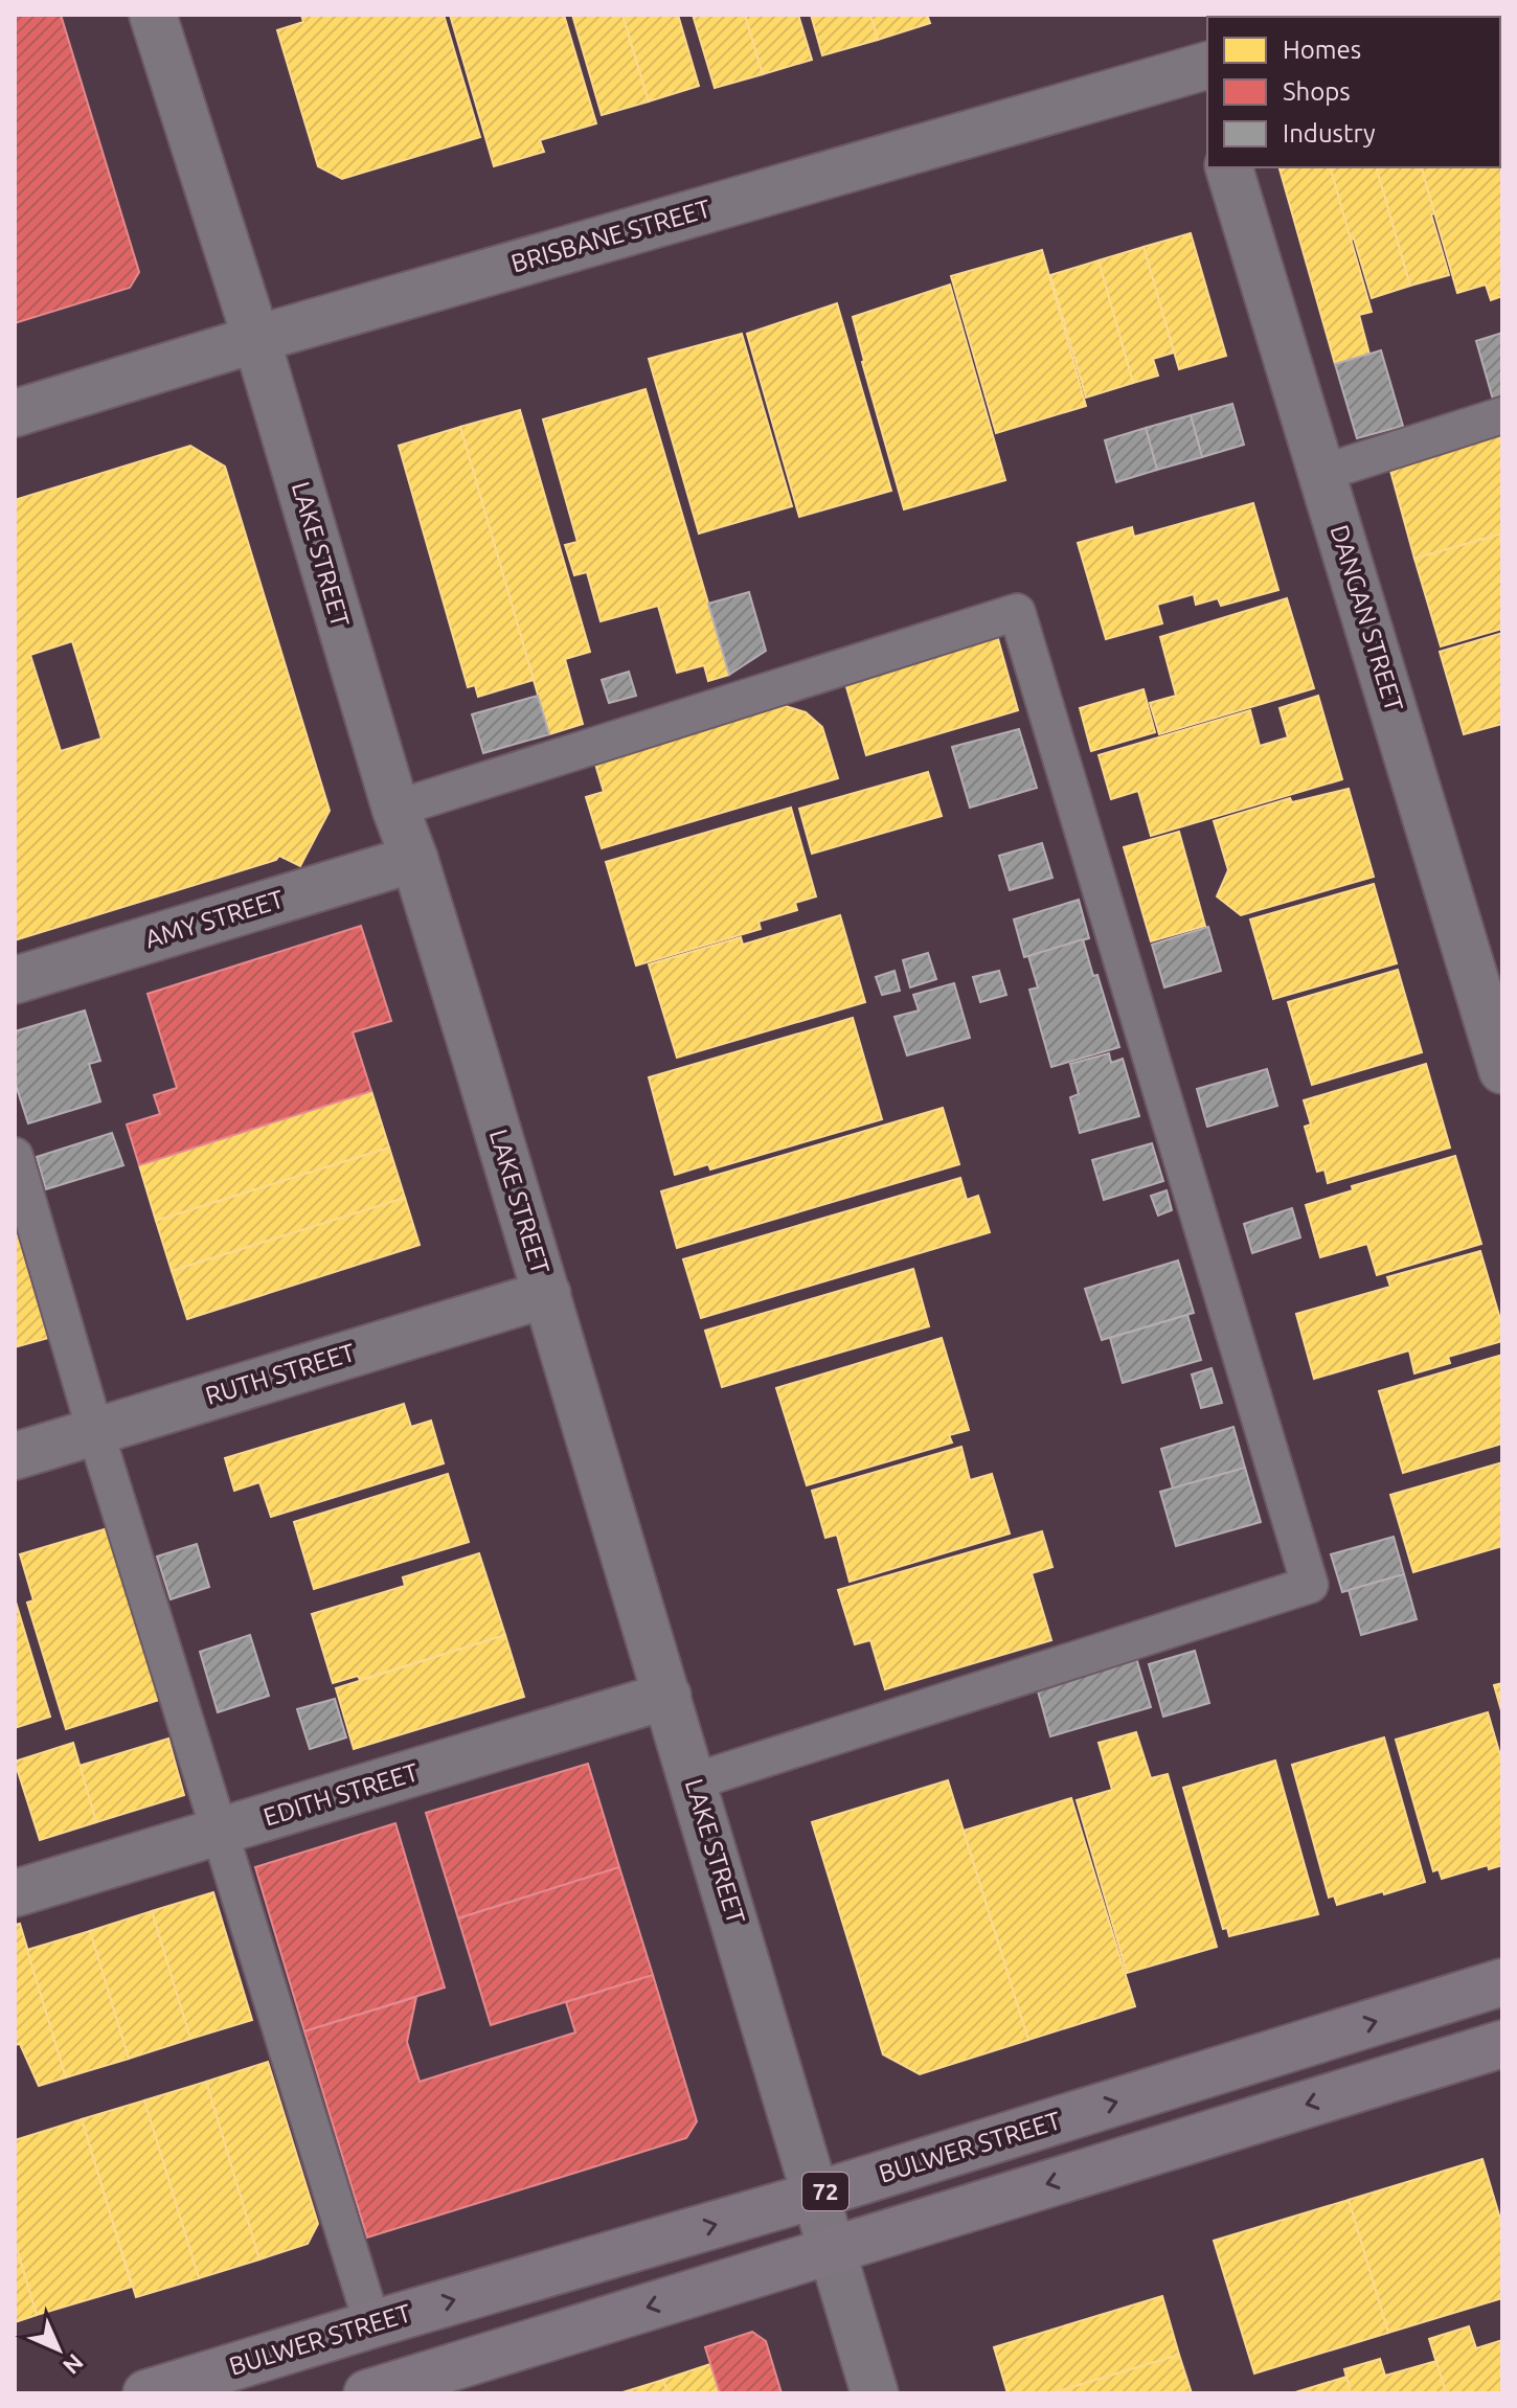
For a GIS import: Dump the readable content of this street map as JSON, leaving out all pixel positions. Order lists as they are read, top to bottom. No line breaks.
{"streets":{"main road":["BULWER STREET","72"],"street":["BRISBANE STREET","LAKE STREET","DANGAN STREET","AMY STREET","RUTH STREET","EDITH STREET"]},"crossings":[["BRISBANE STREET","LAKE STREET"],["LAKE STREET","AMY STREET"],["LAKE STREET","RUTH STREET"],["LAKE STREET","EDITH STREET"],["LAKE STREET","BULWER STREET"],["LAKE STREET","72"]],"legend":["Homes","Shops","Industry"],"north":"bottom right"}
